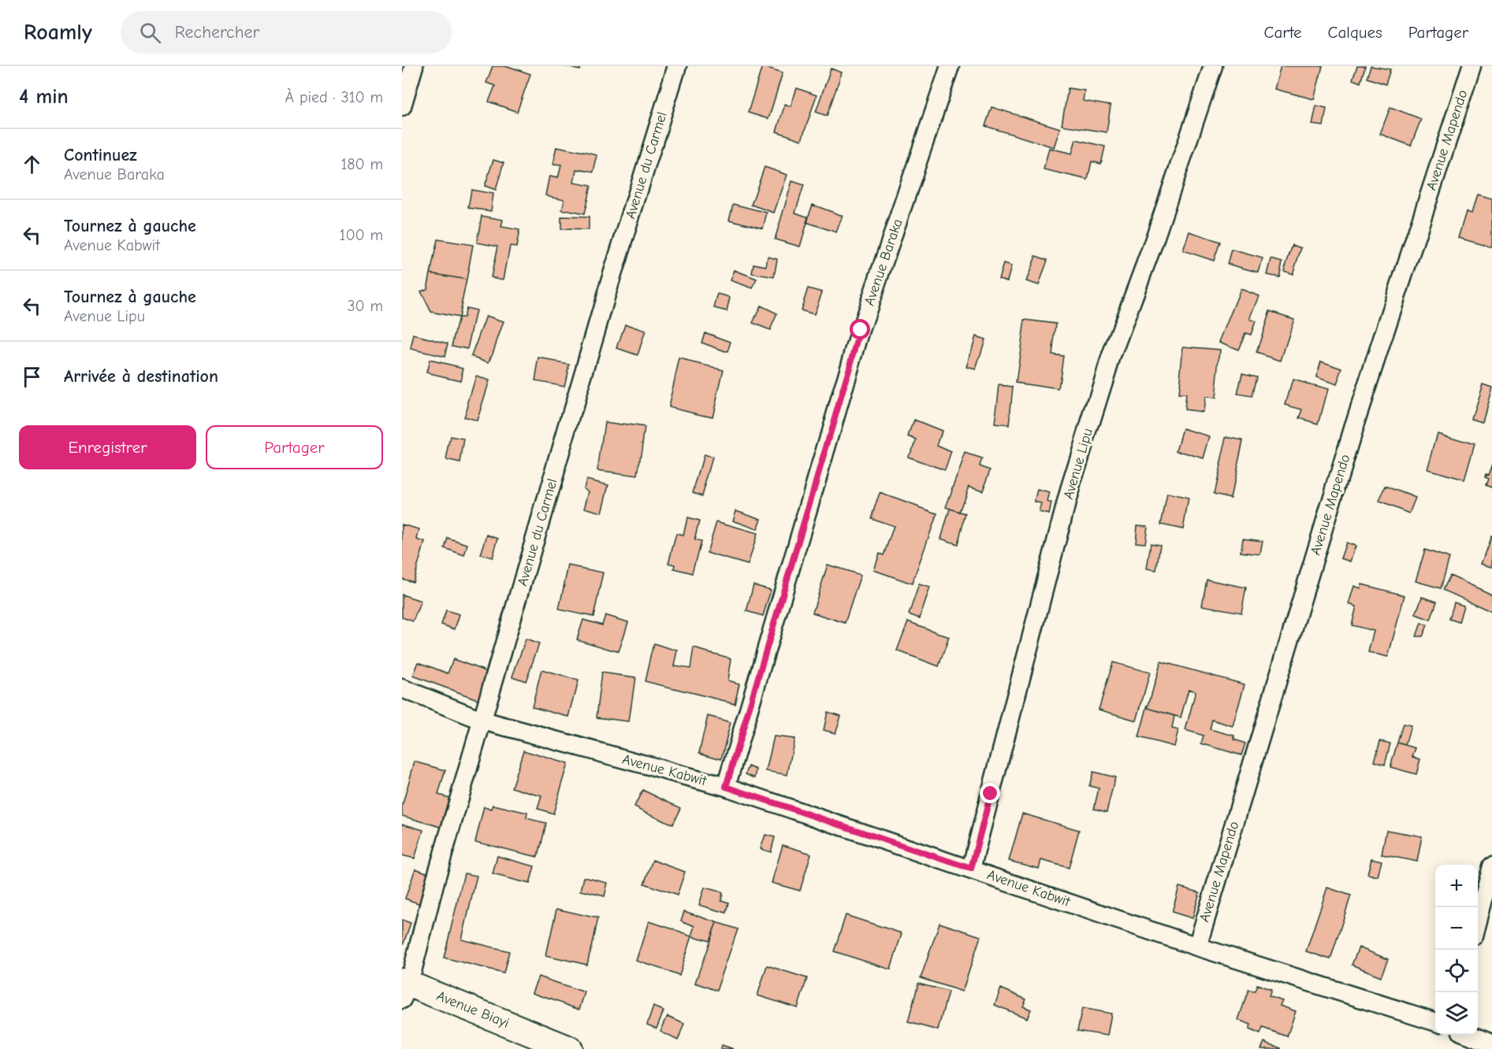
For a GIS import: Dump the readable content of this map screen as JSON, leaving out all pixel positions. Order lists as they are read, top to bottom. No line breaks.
{"streets":{"street":["Avenue Mapendo","Avenue du Carmel","Avenue Baraka","Avenue Lipu","Avenue Kabwit","Avenue Biayi"]},"crossings":[["Avenue Mapendo","Avenue Kabwit"],["Avenue du Carmel","Avenue Kabwit"],["Avenue du Carmel","Avenue Biayi"],["Avenue Baraka","Avenue Kabwit"],["Avenue Lipu","Avenue Kabwit"]],"page":{"header":"Roamly","search":"Rechercher","nav":["Carte","Calques","Partager"],"heading":["4 min","À pied · 310 m"],"list":[["Continuez","Avenue Baraka","180 m"],["Tournez à gauche","Avenue Kabwit","100 m"],["Tournez à gauche","Avenue Lipu","30 m"],"Arrivée à destination"],"buttons":["Enregistrer","Partager"],"map_buttons":["+","−"]}}
